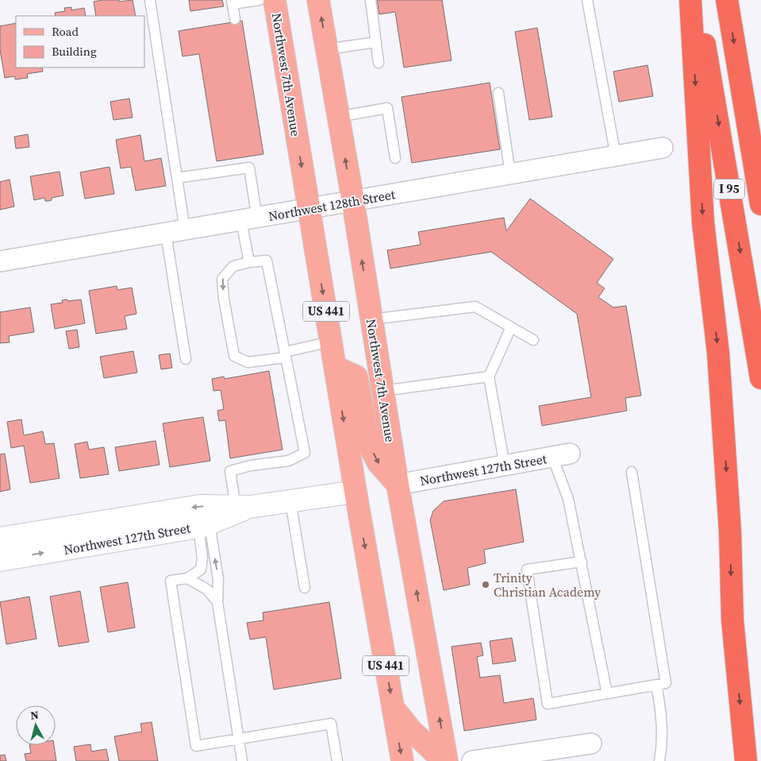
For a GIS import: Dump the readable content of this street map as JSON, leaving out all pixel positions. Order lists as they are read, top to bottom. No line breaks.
{"streets":{"highway":["I 95"],"main road":["Northwest 7th Avenue","US 441"],"street":["Northwest 128th Street","Northwest 127th Street"]},"crossings":[["Northwest 7th Avenue","Northwest 128th Street"],["Northwest 7th Avenue","Northwest 127th Street"]],"places":["Trinity Christian Academy"],"legend":["Road","Building"],"north":"top"}
